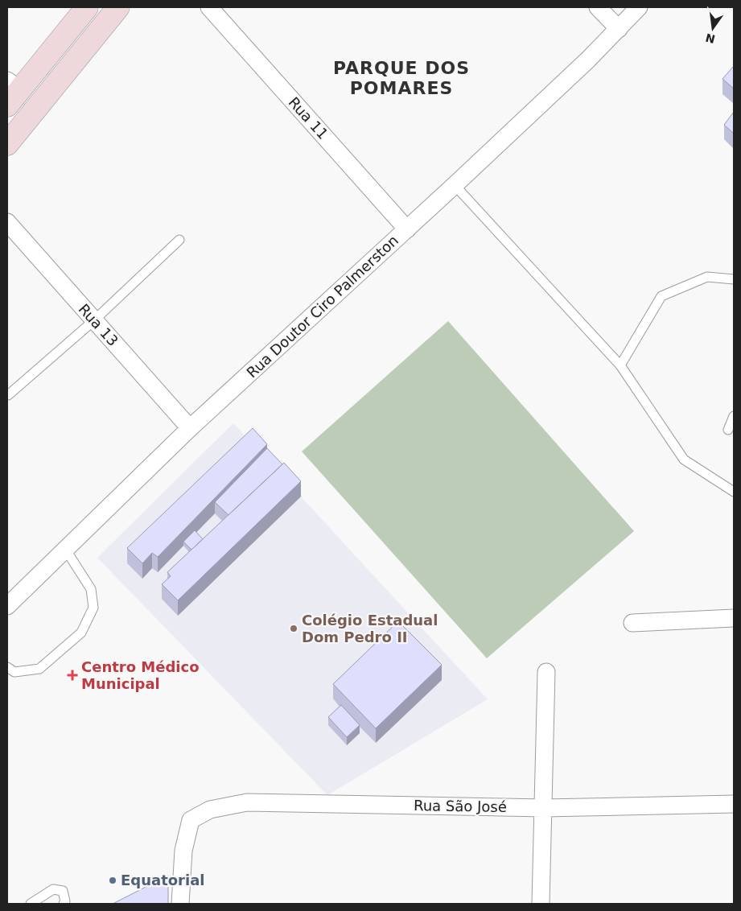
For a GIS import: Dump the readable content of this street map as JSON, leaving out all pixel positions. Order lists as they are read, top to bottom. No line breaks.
{"streets":{"street":["Rua 11","Rua Doutor Ciro Palmerston","Rua 13","Rua São José"]},"crossings":[["Rua 11","Rua Doutor Ciro Palmerston"],["Rua Doutor Ciro Palmerston","Rua 13"]],"districts":["PARQUE DOS POMARES"],"places":{"other":["Colégio Estadual Dom Pedro II","Equatorial"],"health":["Centro Médico Municipal"]},"north":"bottom"}
